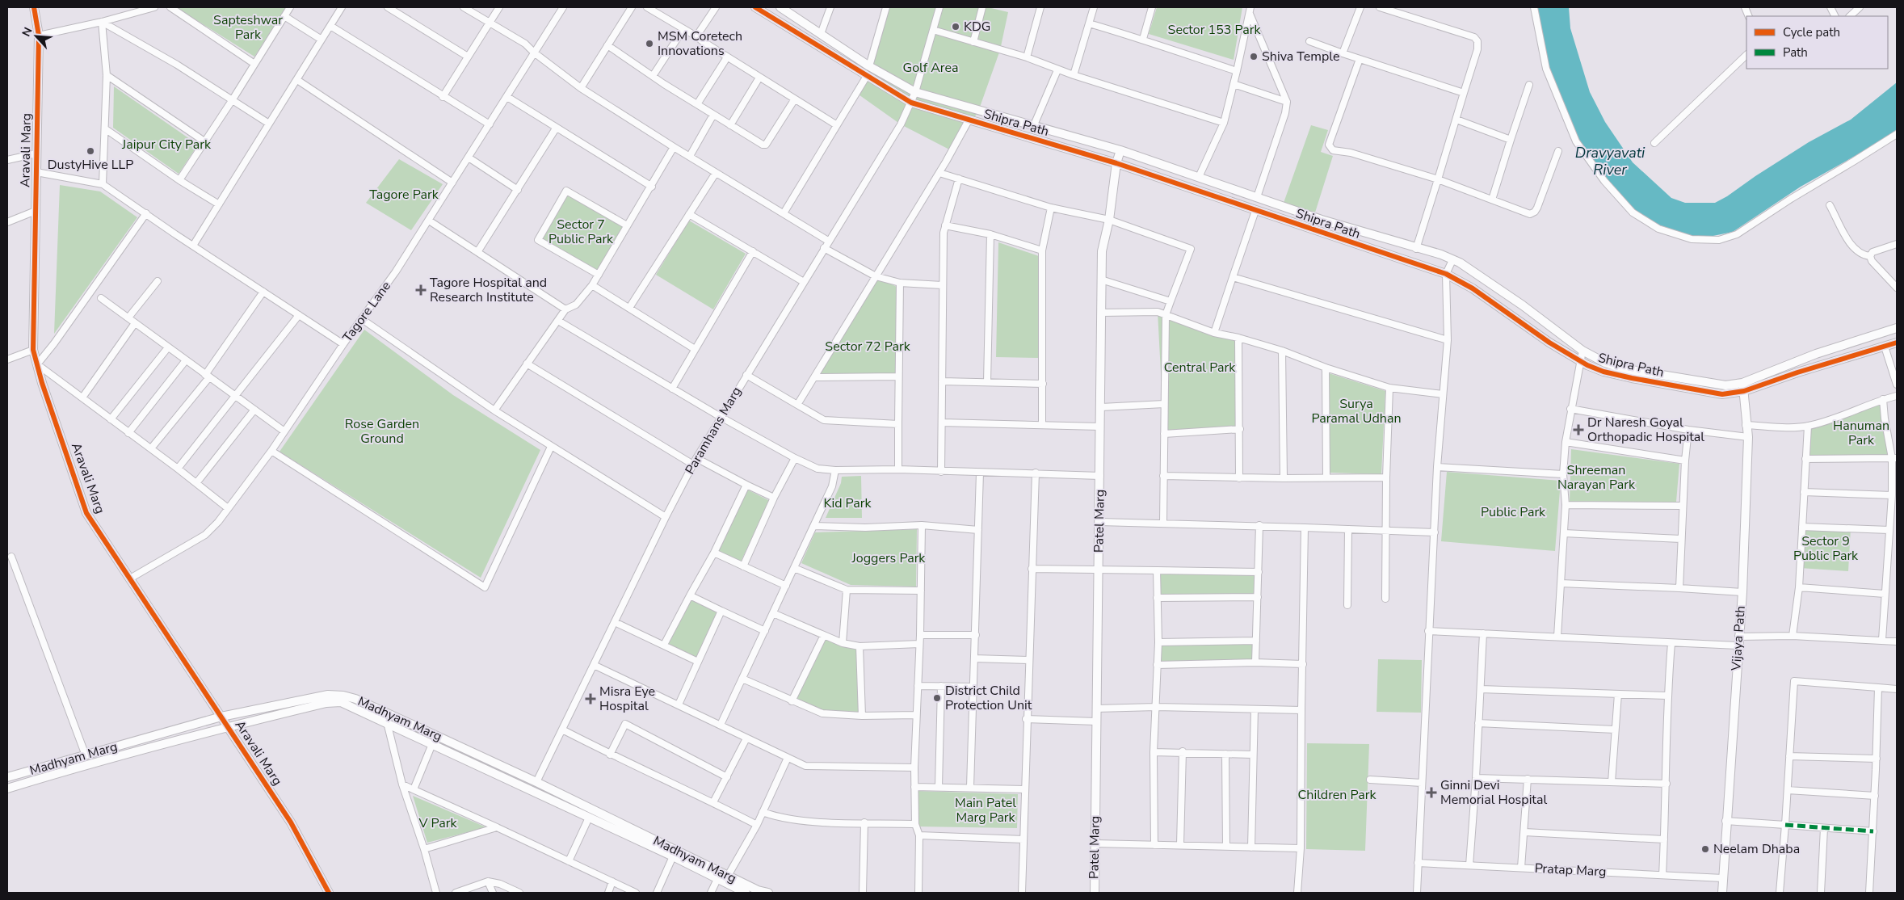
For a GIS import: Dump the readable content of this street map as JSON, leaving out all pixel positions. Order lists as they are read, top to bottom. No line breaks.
{"streets":{"street":["Shipra Path","Aravali Marg","Tagore Lane","Paramhans Marg","Patel Marg","Vijaya Path","Madhyam Marg","Pratap Marg"]},"crossings":[["Shipra Path","Paramhans Marg"],["Shipra Path","Patel Marg"],["Shipra Path","Vijaya Path"],["Aravali Marg","Tagore Lane"],["Aravali Marg","Madhyam Marg"],["Paramhans Marg","Madhyam Marg"],["Vijaya Path","Pratap Marg"]],"water":["Dravyavati River"],"parks":["Sapteshwar Park","Sector 153 Park","Golf Area","Jaipur City Park","Tagore Park","Sector 7 Public Park","Sector 72 Park","Central Park","Surya Paramal Udhan","Rose Garden Ground","Hanuman Park","Shreeman Narayan Park","Kid Park","Public Park","Sector 9 Public Park","Joggers Park","Children Park","Main Patel Marg Park","V Park"],"places":{"other":["KDG","MSM Coretech Innovations","Shiva Temple","DustyHive LLP","District Child Protection Unit","Neelam Dhaba"],"health":["Tagore Hospital and Research Institute","Dr Naresh Goyal Orthopadic Hospital","Misra Eye Hospital","Ginni Devi Memorial Hospital"]},"legend":["Cycle path","Path"],"north":"top left"}
